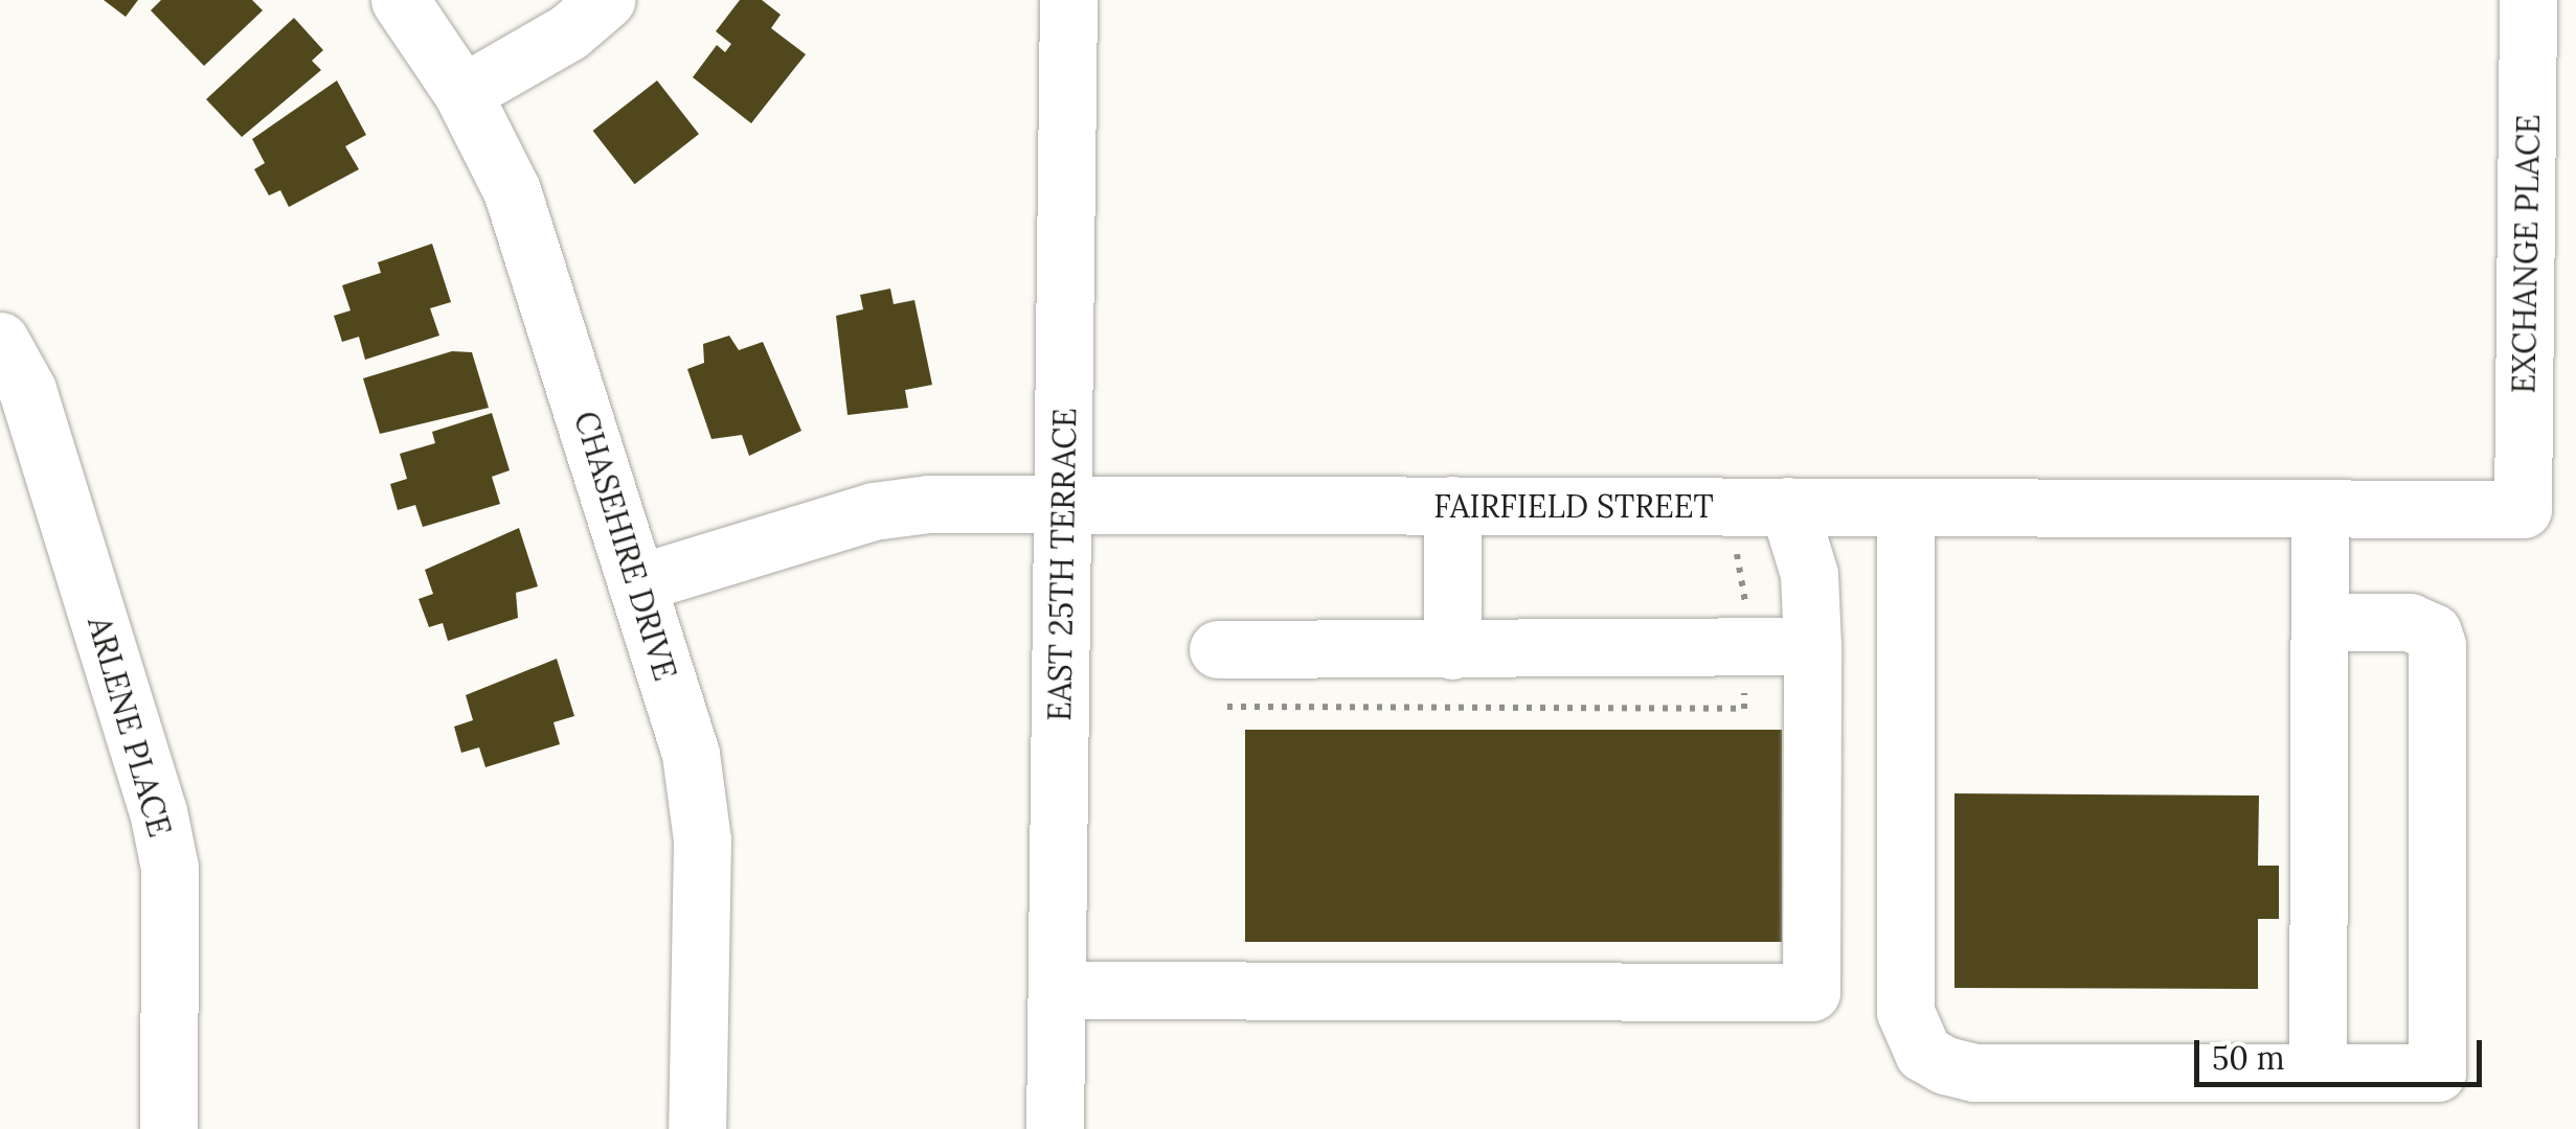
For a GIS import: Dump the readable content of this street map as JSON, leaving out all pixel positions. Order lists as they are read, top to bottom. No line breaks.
{"streets":{"street":["EXCHANGE PLACE","FAIRFIELD STREET","CHASEHIRE DRIVE","EAST 25TH TERRACE","ARLENE PLACE"]},"crossings":[["EXCHANGE PLACE","FAIRFIELD STREET"],["FAIRFIELD STREET","CHASEHIRE DRIVE"],["FAIRFIELD STREET","EAST 25TH TERRACE"]],"scale_bar":"50 m"}
